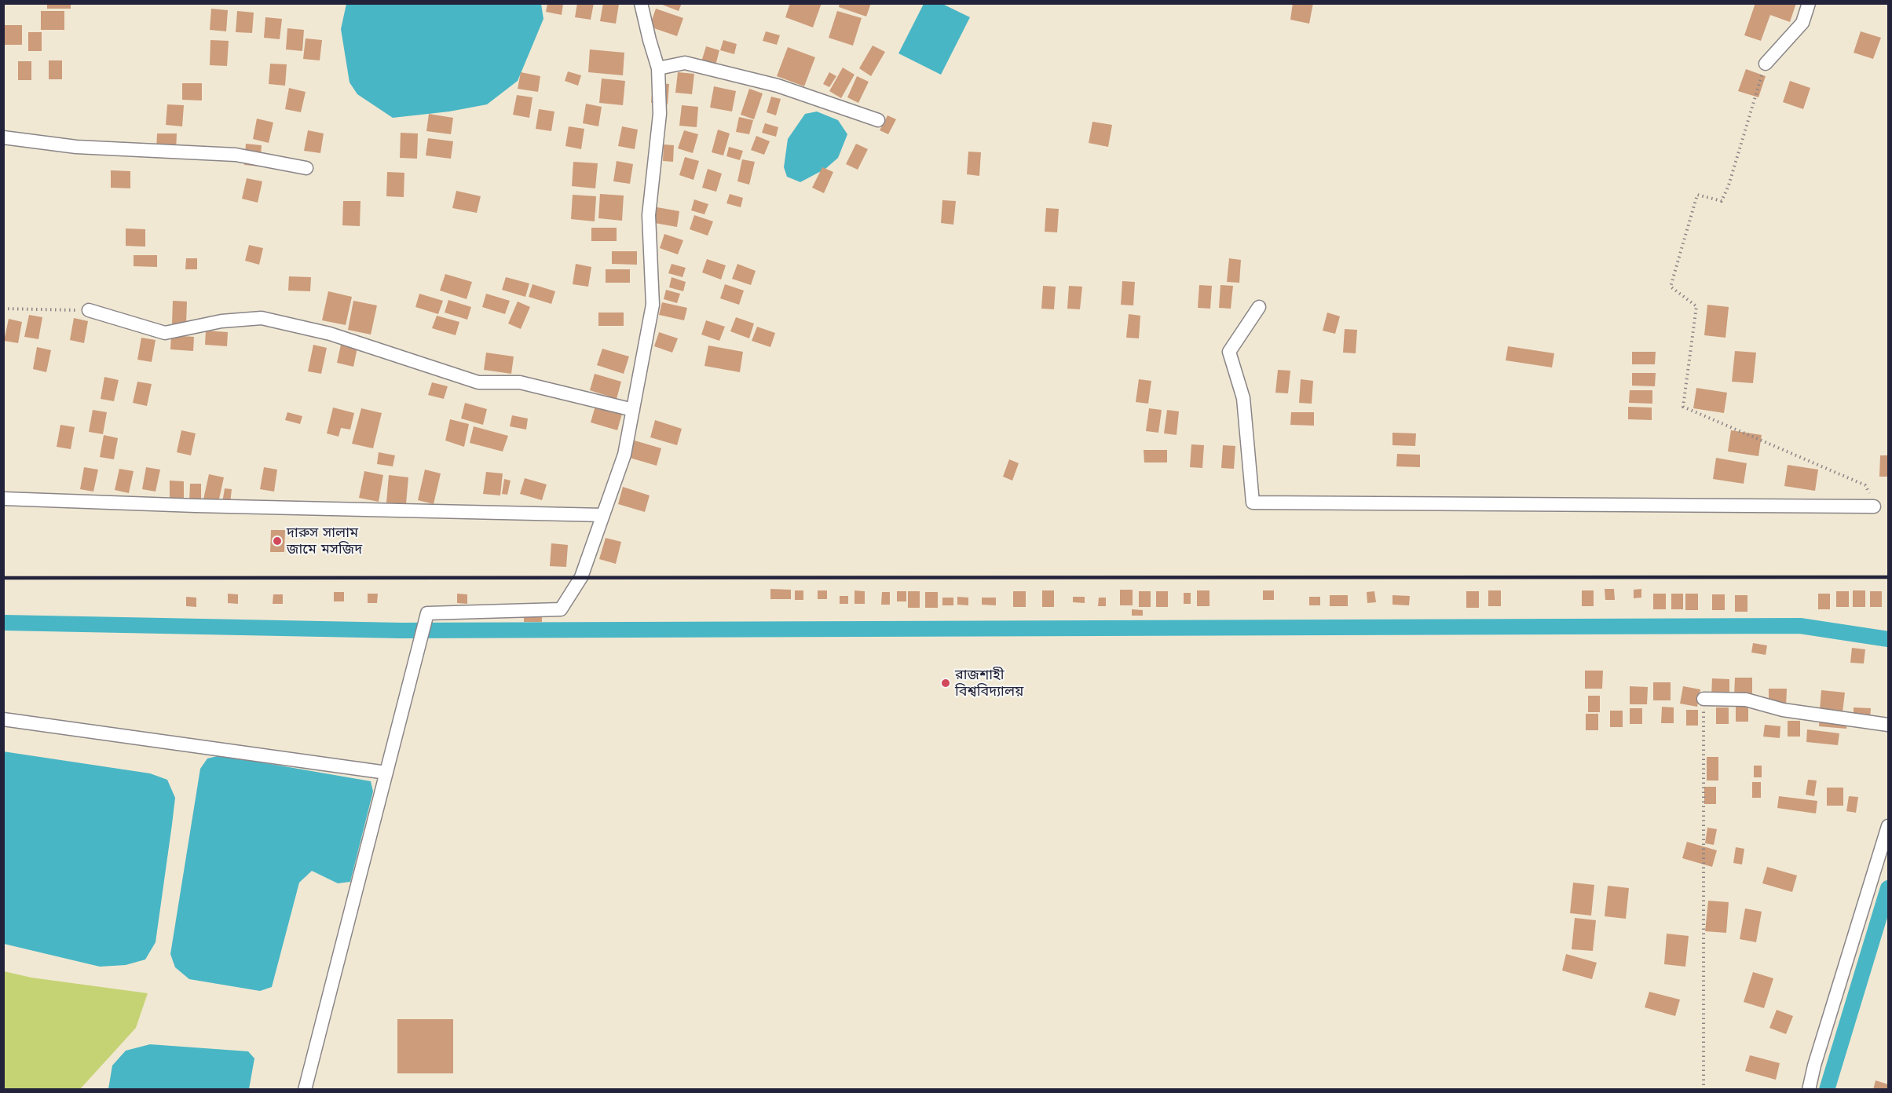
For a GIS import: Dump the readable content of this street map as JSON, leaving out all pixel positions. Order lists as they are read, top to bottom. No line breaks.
{"places":["দারুস সালাম জামে মসজিদ","রাজশাহী বিশ্ববিদ্যালয়"]}
